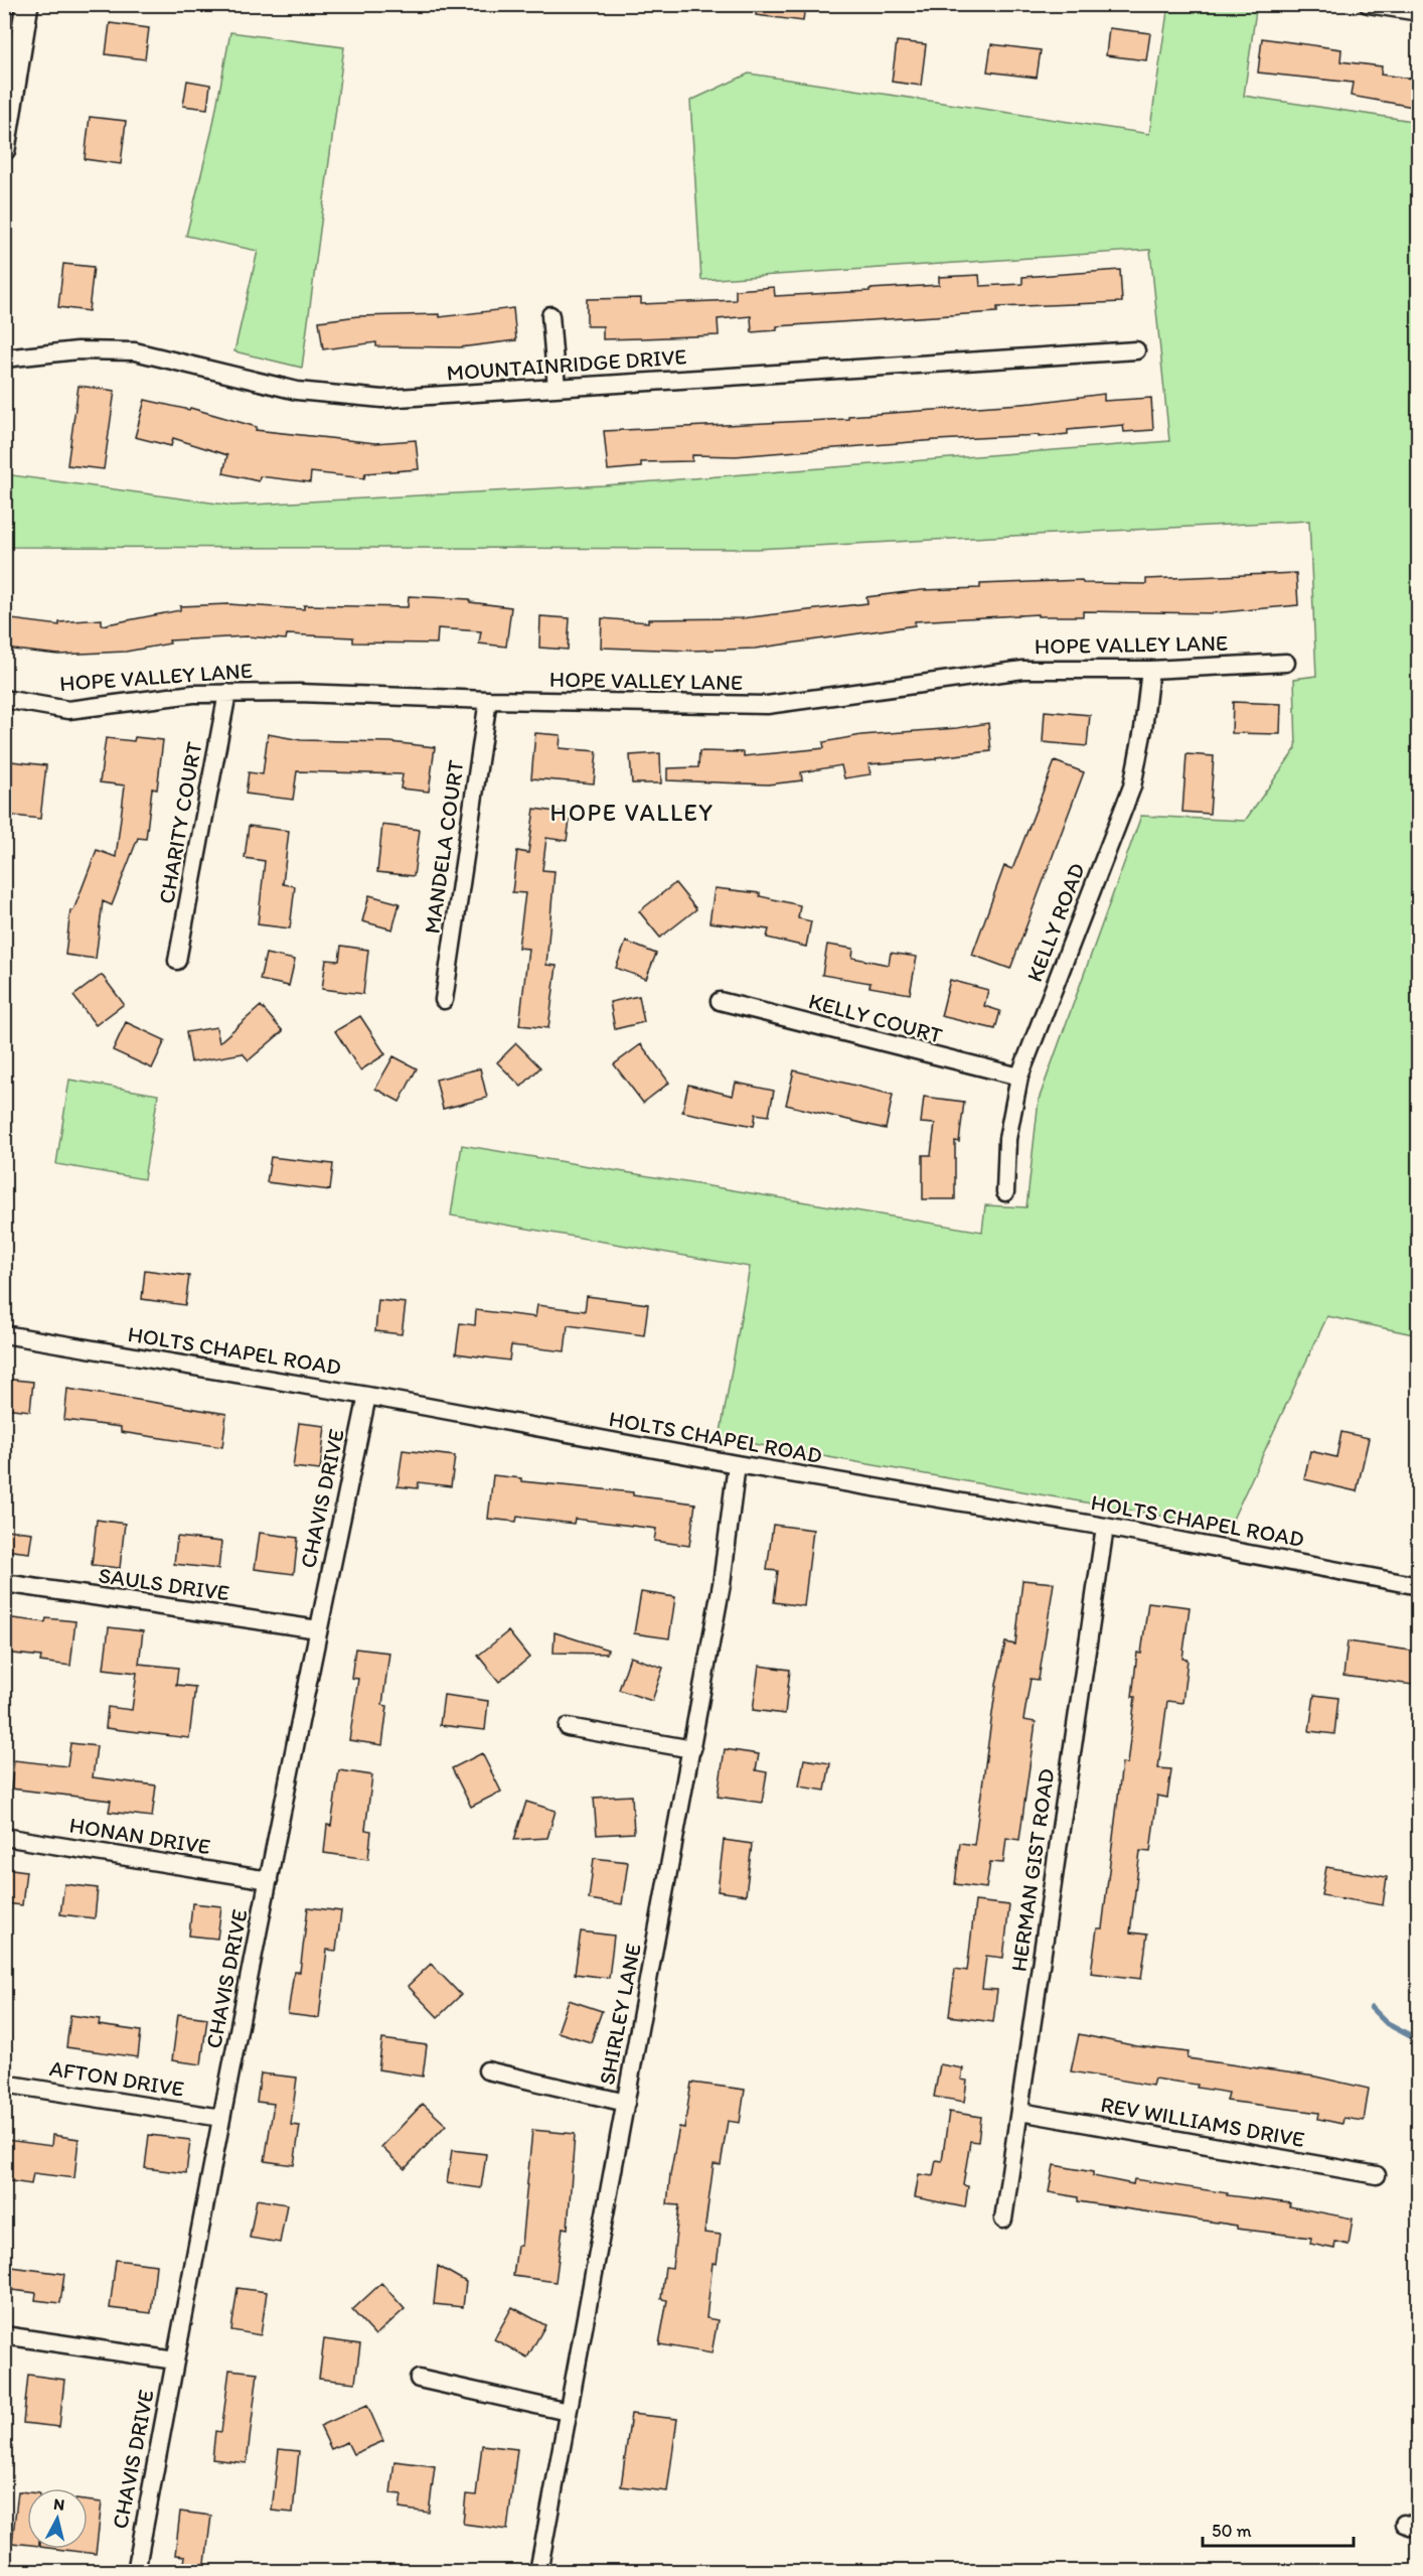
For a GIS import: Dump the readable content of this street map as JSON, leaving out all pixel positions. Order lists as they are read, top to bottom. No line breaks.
{"streets":{"street":["MOUNTAINRIDGE DRIVE","HOPE VALLEY LANE","CHARITY COURT","MANDELA COURT","KELLY ROAD","KELLY COURT","HOLTS CHAPEL ROAD","CHAVIS DRIVE","SAULS DRIVE","HONAN DRIVE","HERMAN GIST ROAD","SHIRLEY LANE","AFTON DRIVE","REV WILLIAMS DRIVE"]},"crossings":[["HOPE VALLEY LANE","CHARITY COURT"],["HOPE VALLEY LANE","MANDELA COURT"],["HOPE VALLEY LANE","KELLY ROAD"],["KELLY ROAD","KELLY COURT"],["HOLTS CHAPEL ROAD","CHAVIS DRIVE"],["HOLTS CHAPEL ROAD","HERMAN GIST ROAD"],["HOLTS CHAPEL ROAD","SHIRLEY LANE"],["CHAVIS DRIVE","SAULS DRIVE"],["CHAVIS DRIVE","HONAN DRIVE"],["CHAVIS DRIVE","AFTON DRIVE"],["HERMAN GIST ROAD","REV WILLIAMS DRIVE"]],"districts":["HOPE VALLEY"],"scale_bar":"50 m","north":"top"}
